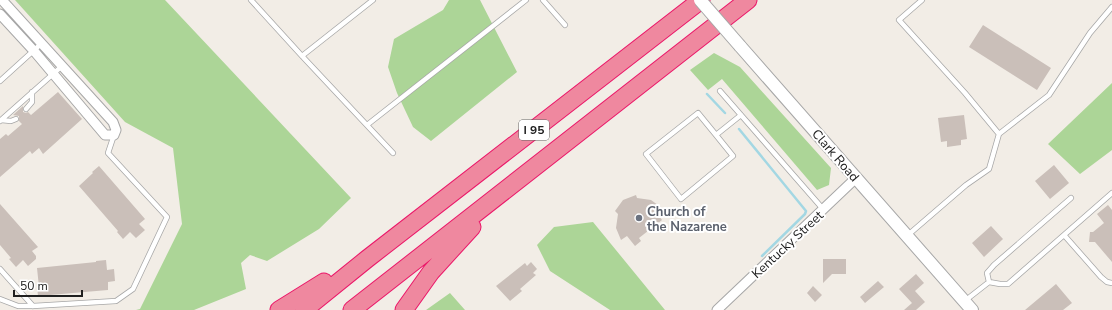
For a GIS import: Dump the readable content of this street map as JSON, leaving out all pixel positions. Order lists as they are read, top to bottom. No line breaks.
{"streets":{"highway":["I 95"],"street":["Clark Road","Kentucky Street"]},"crossings":[["I 95","Clark Road"],["Clark Road","Kentucky Street"]],"places":["Church of the Nazarene"],"scale_bar":"50 m"}
